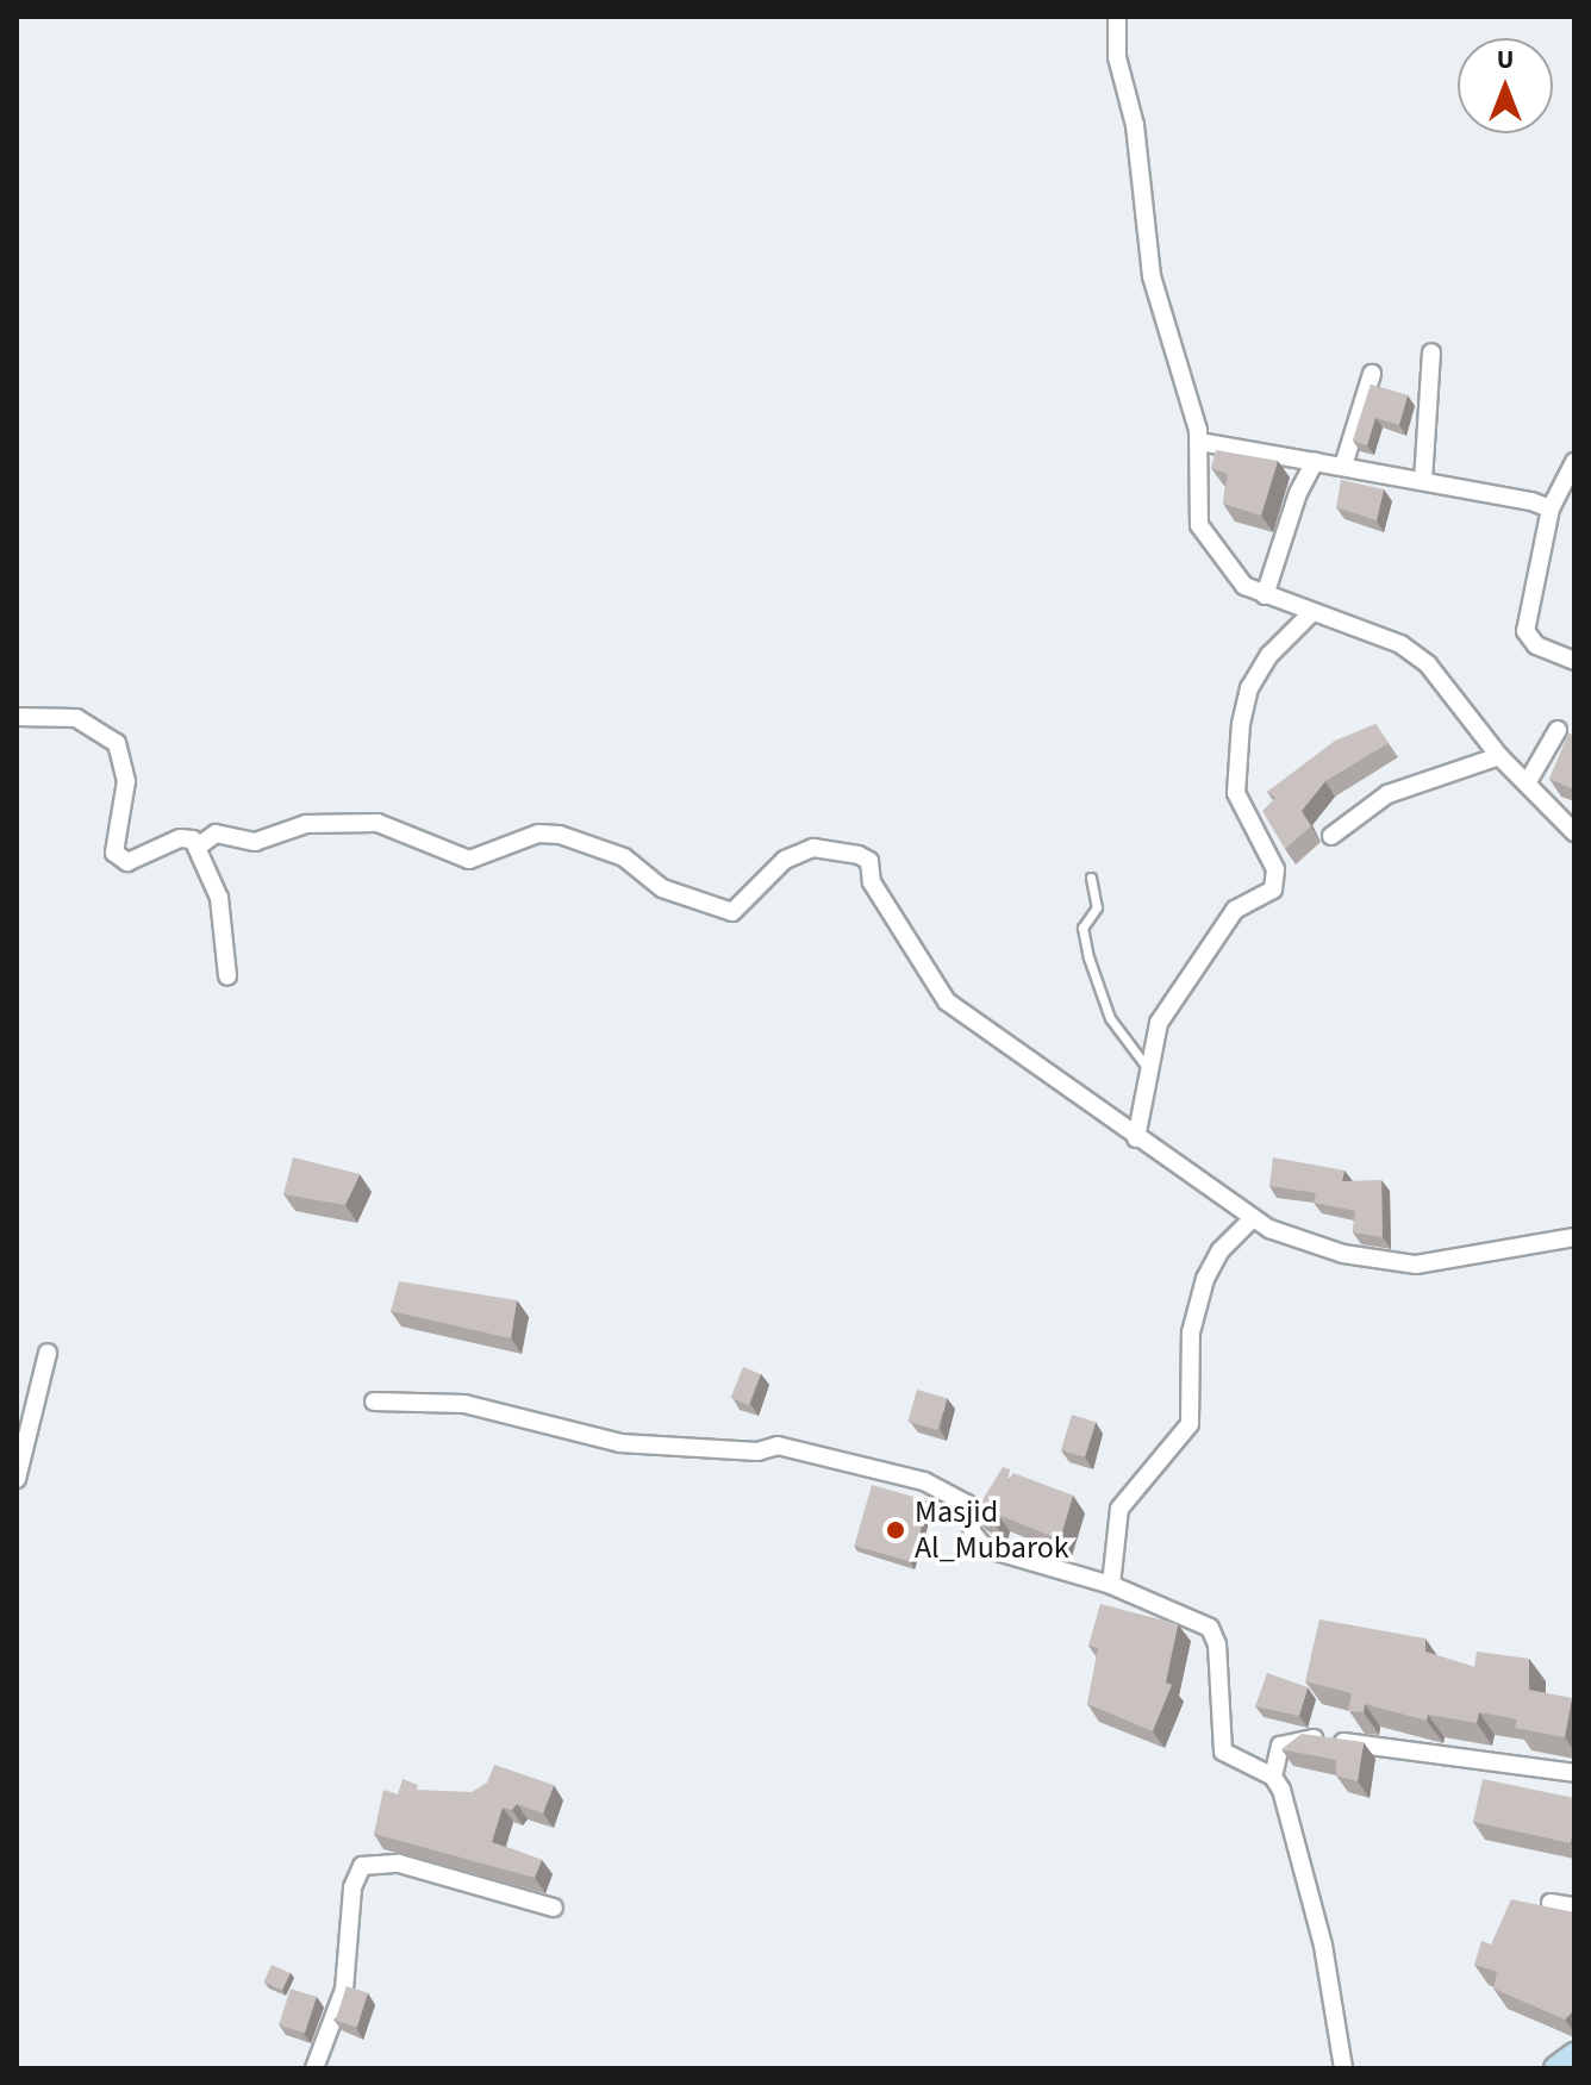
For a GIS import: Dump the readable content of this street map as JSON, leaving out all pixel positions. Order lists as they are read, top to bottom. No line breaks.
{"places":["Masjid Al_Mubarok"],"north":"top"}
